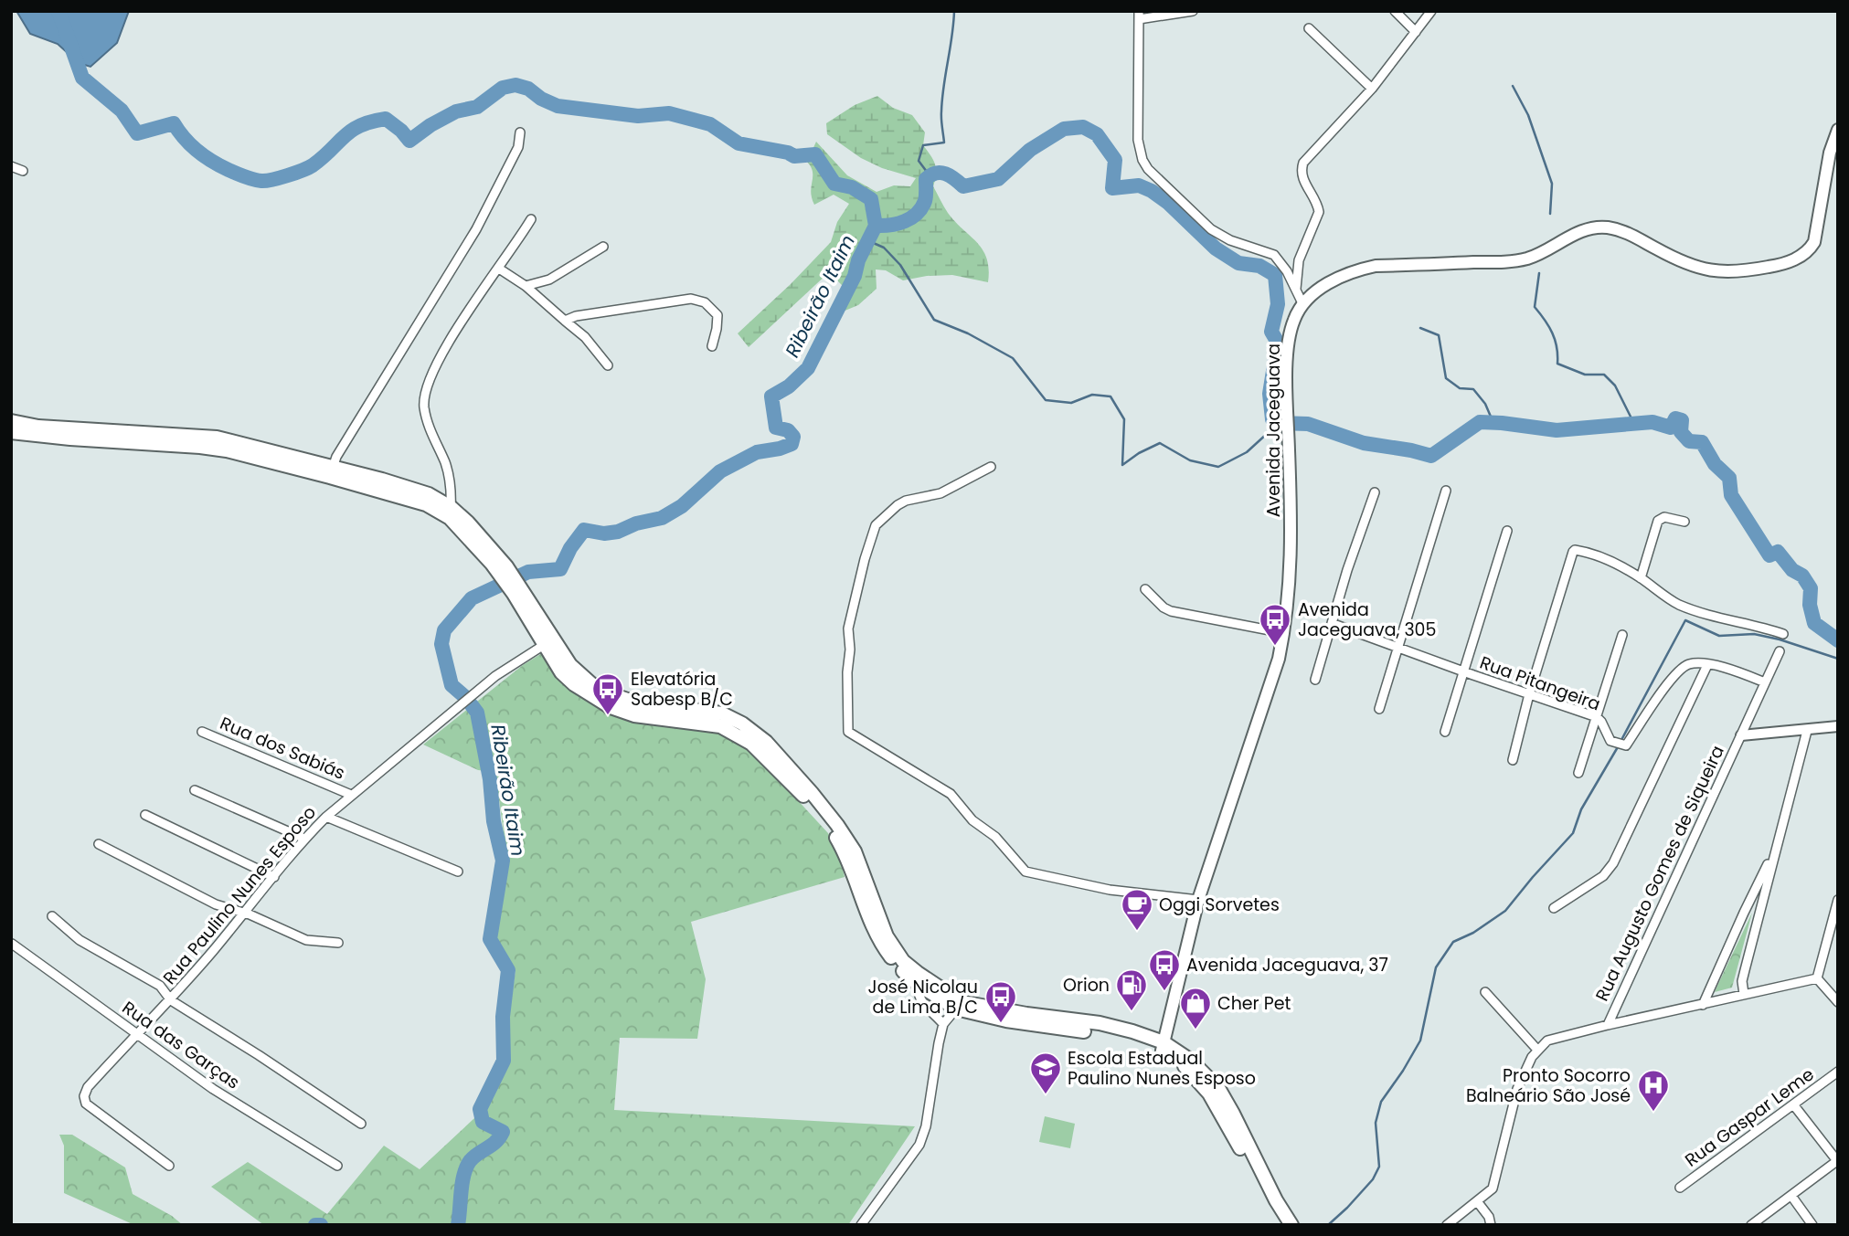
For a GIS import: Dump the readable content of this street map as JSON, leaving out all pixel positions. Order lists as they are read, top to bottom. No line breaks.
{"streets":{"main road":["Avenida Jaceguava"],"street":["Rua Pitangeira","Rua dos Sabiás","Rua Augusto Gomes de Siqueira","Rua Paulino Nunes Esposo","Rua das Garças","Rua Gaspar Leme"]},"crossings":[["Rua Pitangeira","Rua Augusto Gomes de Siqueira"],["Rua dos Sabiás","Rua Paulino Nunes Esposo"],["Rua Paulino Nunes Esposo","Rua das Garças"]],"water":["Ribeirão Itaim"],"places":{"bus stop":["Avenida Jaceguava, 305","Elevatória Sabesp B/C","Avenida Jaceguava, 37","José Nicolau de Lima B/C"],"cafe":["Oggi Sorvetes"],"fuel station":["Orion"],"shop":["Cher Pet"],"school or university":["Escola Estadual Paulino Nunes Esposo"],"hospital":["Pronto Socorro Balneário São José"]}}
